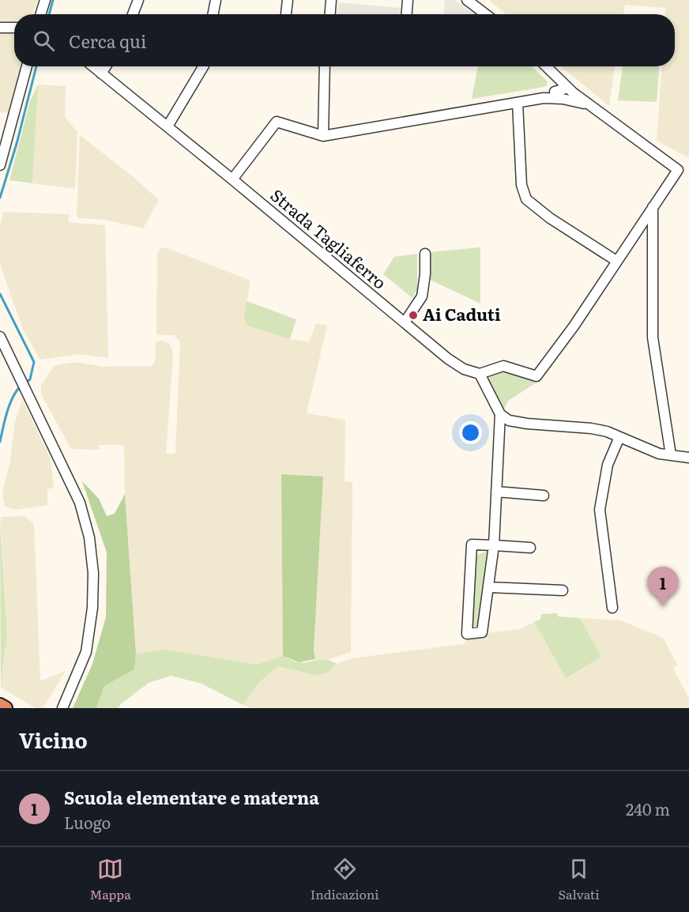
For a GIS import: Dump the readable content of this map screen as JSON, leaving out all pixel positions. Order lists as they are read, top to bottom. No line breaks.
{"streets":{"street":["Strada Tagliaferro"]},"places":["Ai Caduti"],"page":{"search":"Cerca qui","pins":"1","heading":"Vicino","list":[{"mark":"1","name":"Scuola elementare e materna","note":"Luogo","value":"240 m"}],"nav":["Mappa","Indicazioni","Salvati"]}}
